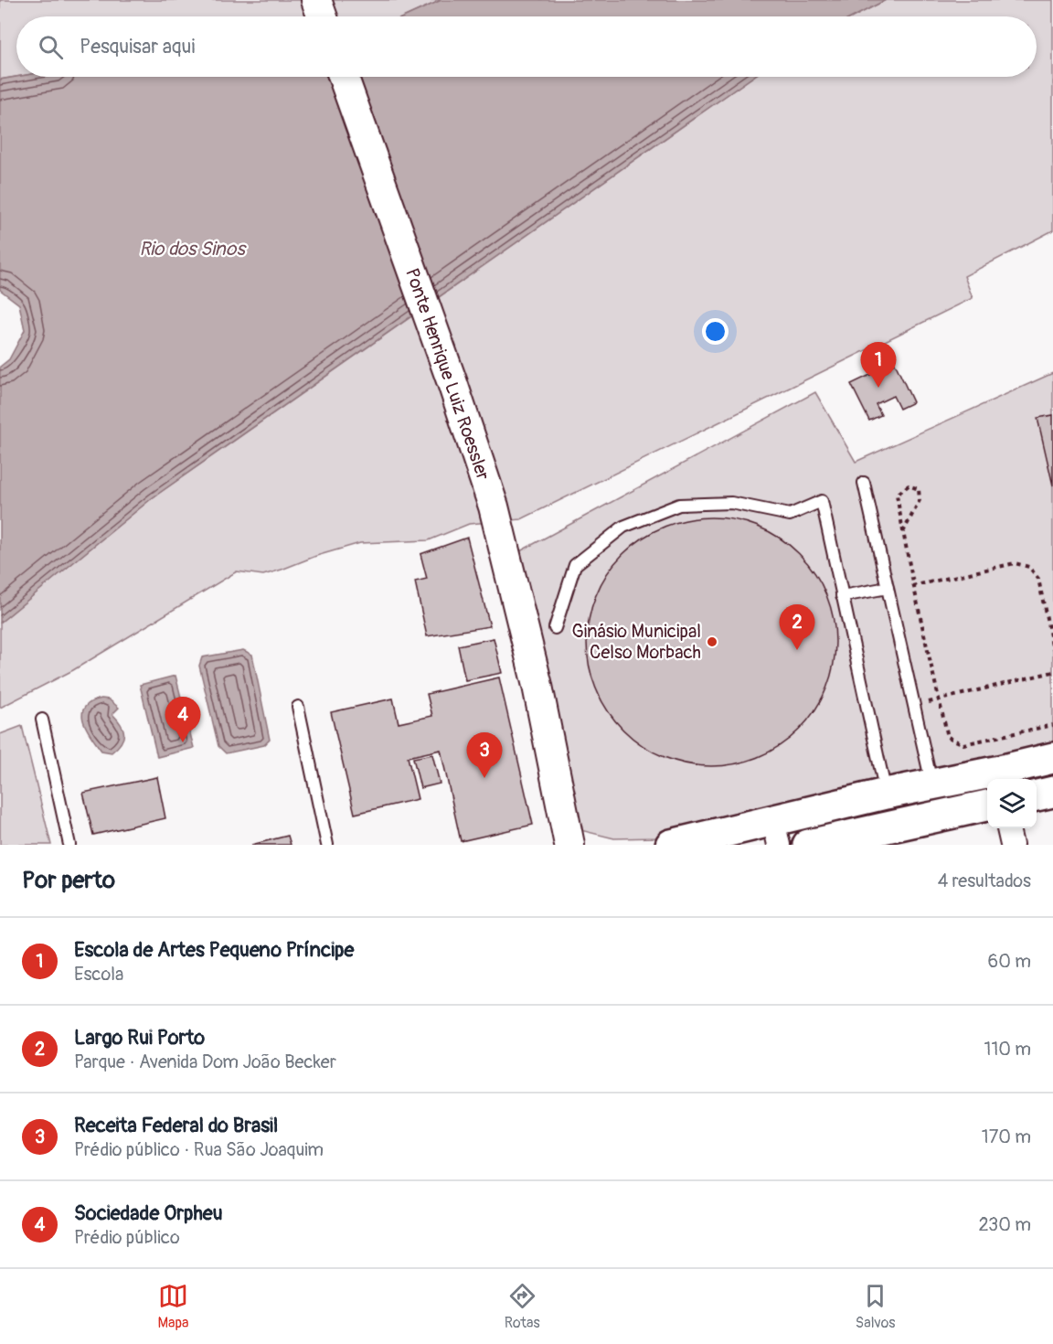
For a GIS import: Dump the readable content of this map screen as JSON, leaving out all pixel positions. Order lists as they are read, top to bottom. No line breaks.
{"streets":{"street":["Ponte Henrique Luiz Roessler"]},"water":["Rio dos Sinos"],"places":["Ginásio Municipal Celso Morbach"],"page":{"search":"Pesquisar aqui","pins":["1","2","4","3"],"heading":["Por perto","4 resultados"],"list":[{"mark":"1","name":"Escola de Artes Pequeno Príncipe","note":"Escola","value":"60 m"},{"mark":"2","name":"Largo Rui Porto","note":"Parque · Avenida Dom João Becker","value":"110 m"},{"mark":"3","name":"Receita Federal do Brasil","note":"Prédio público · Rua São Joaquim","value":"170 m"},{"mark":"4","name":"Sociedade Orpheu","note":"Prédio público","value":"230 m"}],"nav":["Mapa","Rotas","Salvos"]}}
